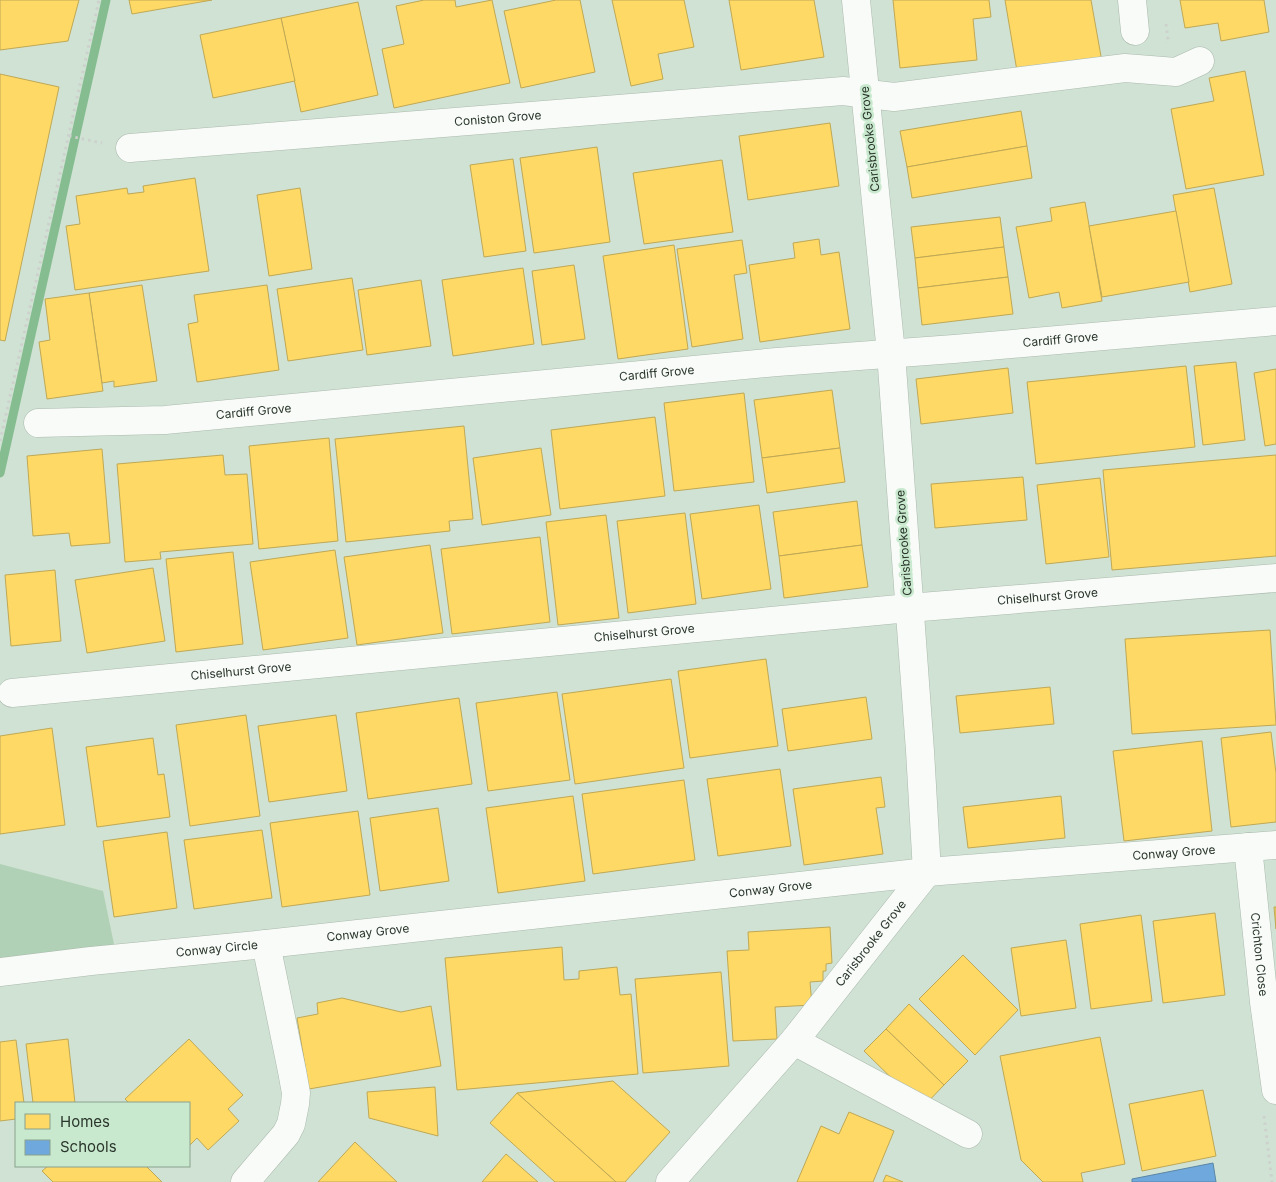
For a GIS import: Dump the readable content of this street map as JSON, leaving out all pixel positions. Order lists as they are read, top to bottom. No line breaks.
{"streets":{"street":["Coniston Grove","Carisbrooke Grove","Cardiff Grove","Chiselhurst Grove","Conway Grove","Conway Circle","Crichton Close"]},"crossings":[["Coniston Grove","Carisbrooke Grove"],["Carisbrooke Grove","Cardiff Grove"],["Carisbrooke Grove","Chiselhurst Grove"],["Carisbrooke Grove","Conway Grove"],["Conway Grove","Conway Circle"],["Conway Grove","Crichton Close"]],"legend":["Homes","Schools"]}
